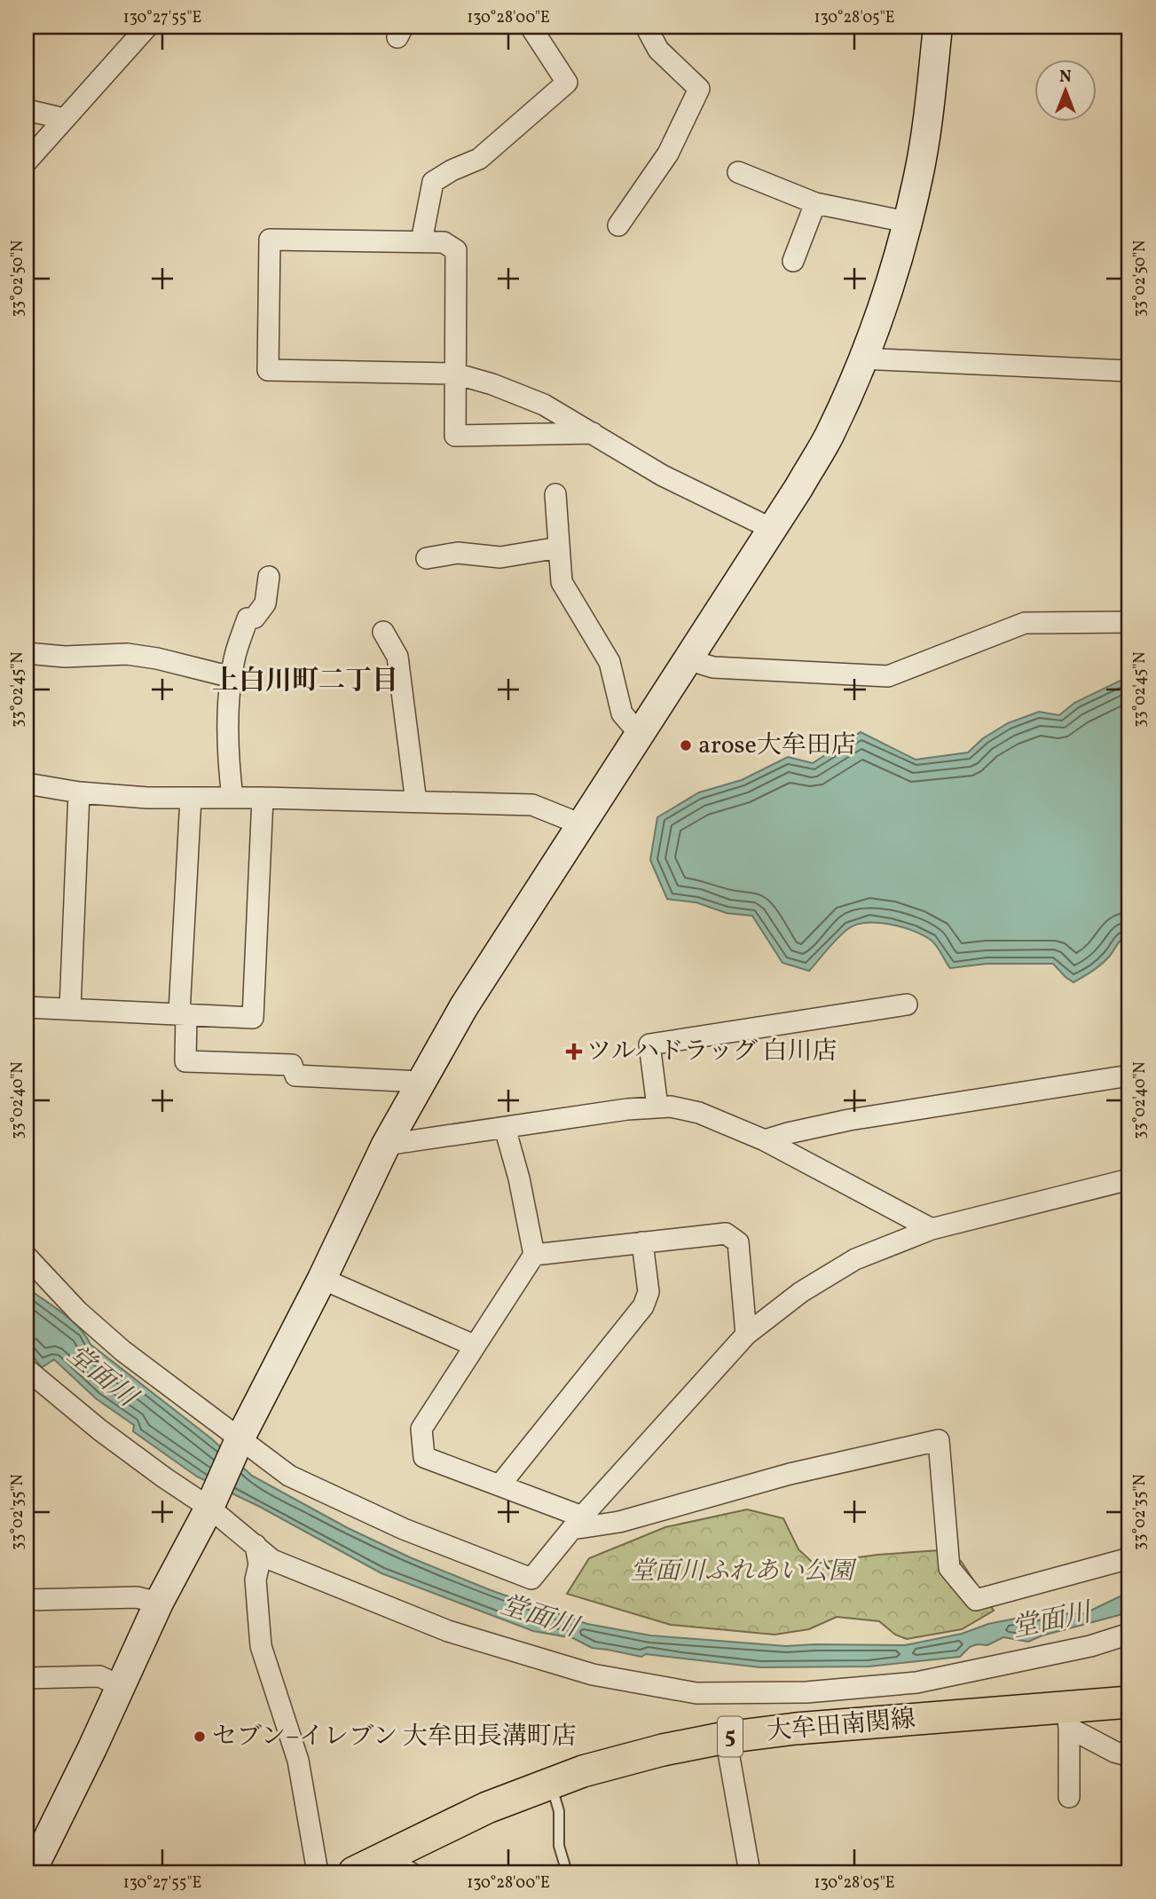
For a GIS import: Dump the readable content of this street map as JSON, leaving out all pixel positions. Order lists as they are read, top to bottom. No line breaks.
{"streets":{"main road":["大牟田南関線","5"]},"districts":["上白川町二丁目"],"water":["堂面川"],"parks":["堂面川ふれあい公園"],"places":{"other":["arose大牟田店","セブン−イレブン 大牟田長溝町店"],"health":["ツルハドラッグ 白川店"]},"north":"top","coordinates":["130°27'55\"E","130°28'00\"E","130°28'05\"E","33°02'50\"N","33°02'45\"N","33°02'40\"N","33°02'35\"N"]}
